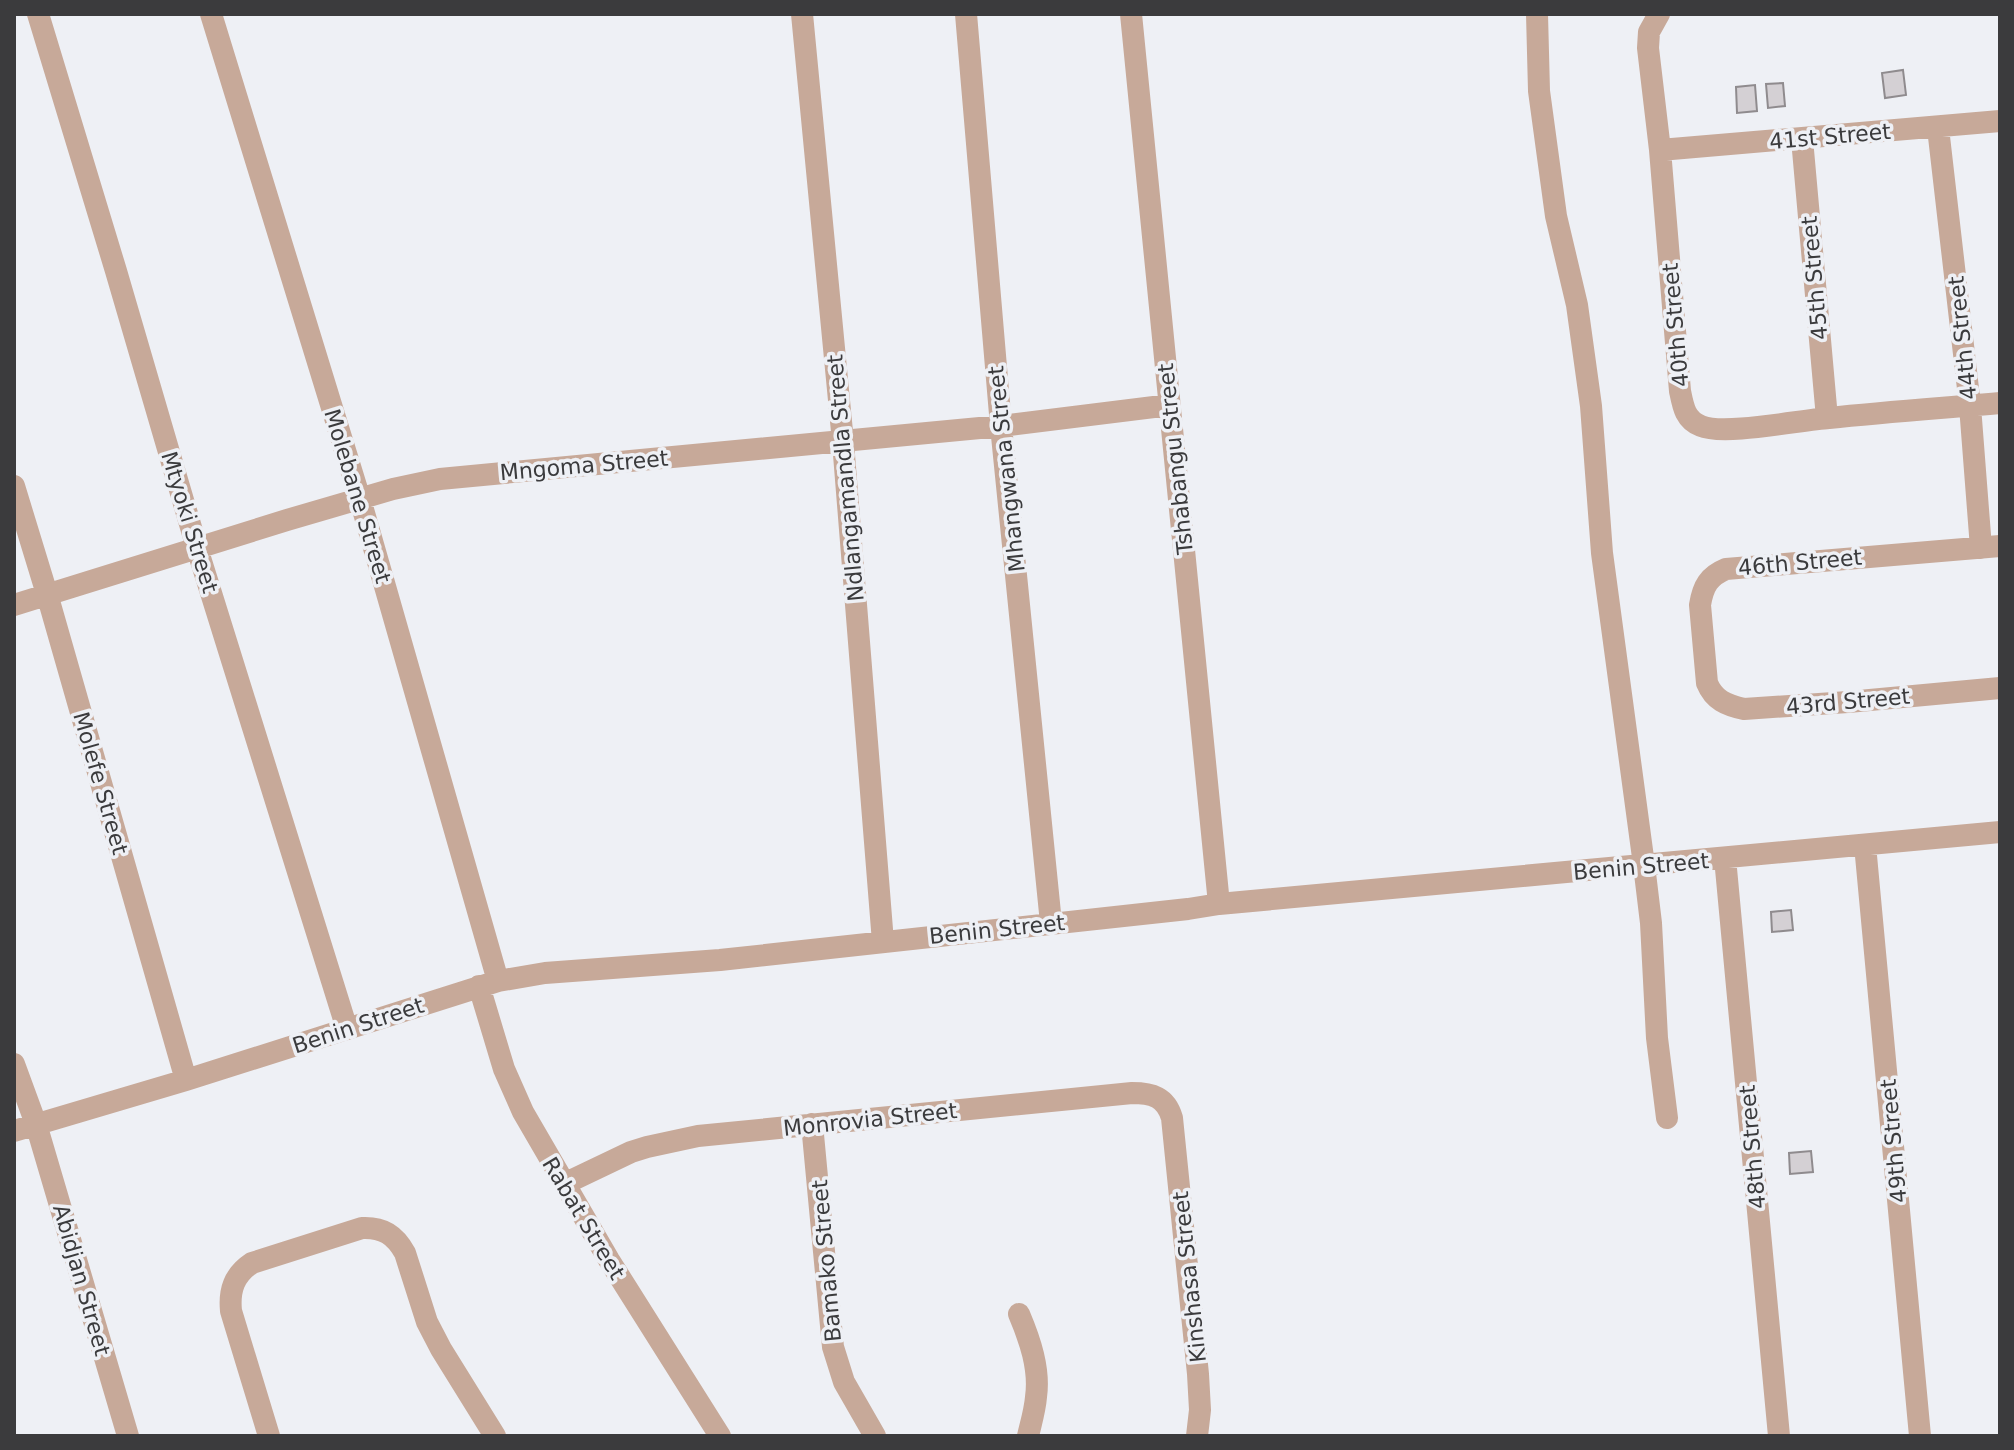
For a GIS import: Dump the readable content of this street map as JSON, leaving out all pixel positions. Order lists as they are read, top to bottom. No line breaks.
{"streets":{"street":["41st Street","45th Street","40th Street","44th Street","Tshabangu Street","Mngoma Street","Mhangwana Street","Ndlangamandla Street","Molebane Street","Mtyoki Street","46th Street","43rd Street","Molefe Street","Benin Street","Monrovia Street","49th Street","48th Street","Rabat Street","Bamako Street","Kinshasa Street","Abidjan Street"]},"crossings":[["41st Street","45th Street"],["41st Street","40th Street"],["41st Street","44th Street"],["45th Street","40th Street"],["40th Street","44th Street"],["44th Street","46th Street"],["Tshabangu Street","Mngoma Street"],["Tshabangu Street","Benin Street"],["Mngoma Street","Mhangwana Street"],["Mngoma Street","Ndlangamandla Street"],["Mngoma Street","Molebane Street"],["Mngoma Street","Mtyoki Street"],["Mngoma Street","Molefe Street"],["Mhangwana Street","Benin Street"],["Ndlangamandla Street","Benin Street"],["Molebane Street","Benin Street"],["Molebane Street","Rabat Street"],["Mtyoki Street","Benin Street"],["46th Street","43rd Street"],["Molefe Street","Benin Street"],["Benin Street","49th Street"],["Benin Street","48th Street"],["Benin Street","Rabat Street"],["Benin Street","Abidjan Street"],["Monrovia Street","Rabat Street"],["Monrovia Street","Bamako Street"],["Monrovia Street","Kinshasa Street"]]}
